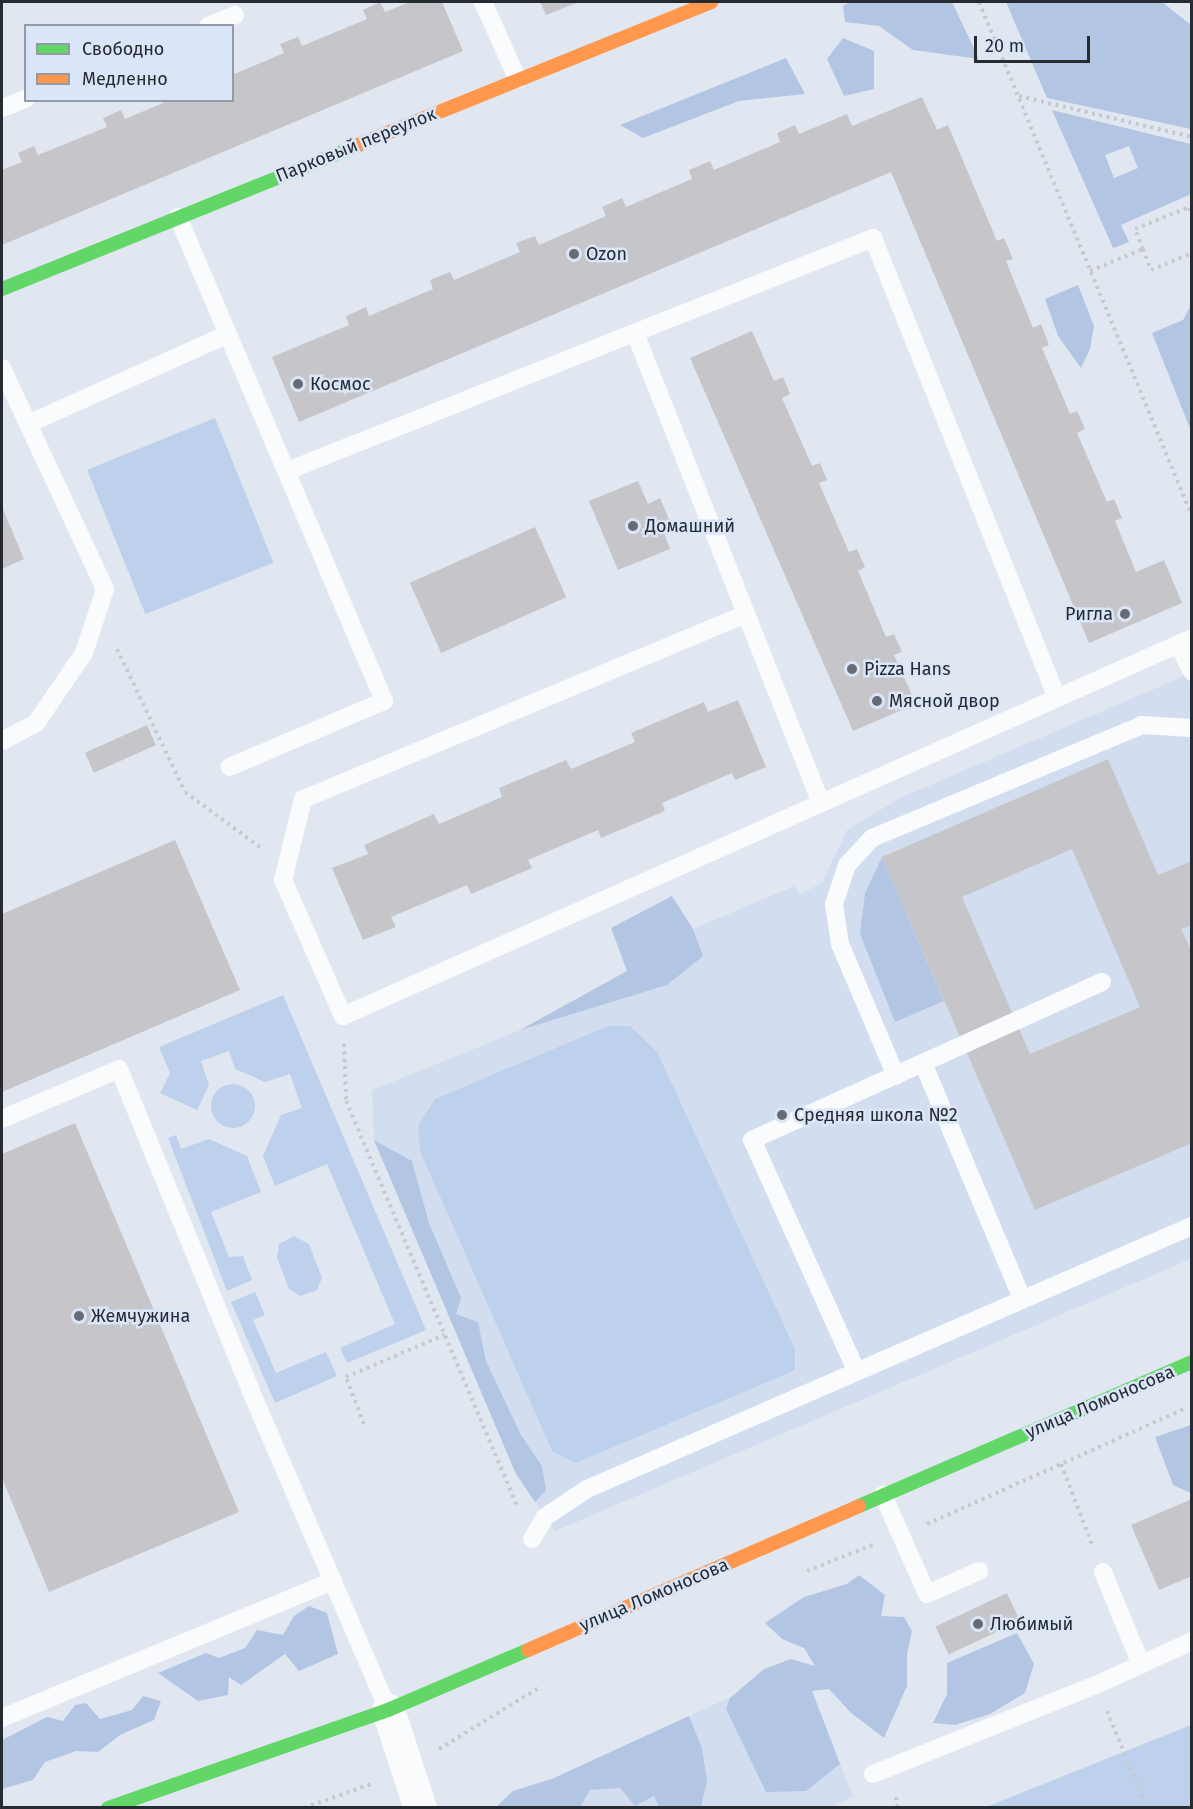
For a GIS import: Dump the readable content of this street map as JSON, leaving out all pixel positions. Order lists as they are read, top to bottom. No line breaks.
{"streets":{"street":["Парковый переулок","улица Ломоносова"]},"places":["Ozon","Космос","Домашний","Ригла","Pizza Hans","Мясной двор","Средняя школа №2","Жемчужина","Любимый"],"legend":["Свободно","Медленно"],"scale_bar":"20 m"}
